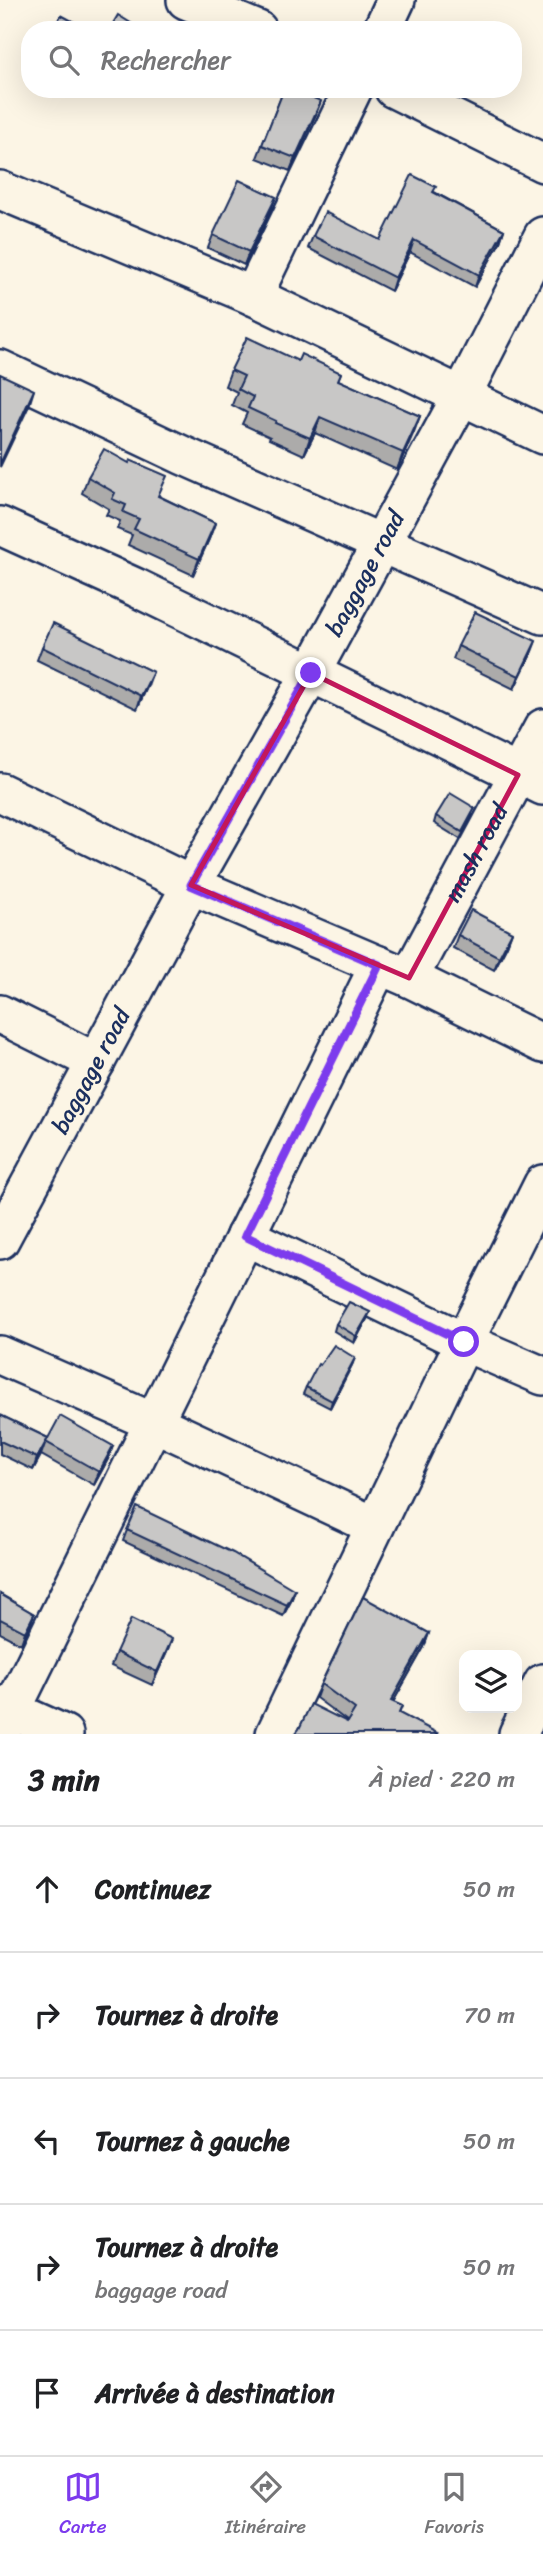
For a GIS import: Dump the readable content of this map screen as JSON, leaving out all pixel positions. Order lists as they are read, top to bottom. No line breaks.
{"streets":{"street":["baggage road","mash road"]},"page":{"search":"Rechercher","heading":["3 min","À pied · 220 m"],"list":[["Continuez","50 m"],["Tournez à droite","70 m"],["Tournez à gauche","50 m"],["Tournez à droite","baggage road","50 m"],"Arrivée à destination"],"nav":["Carte","Itinéraire","Favoris"]}}
